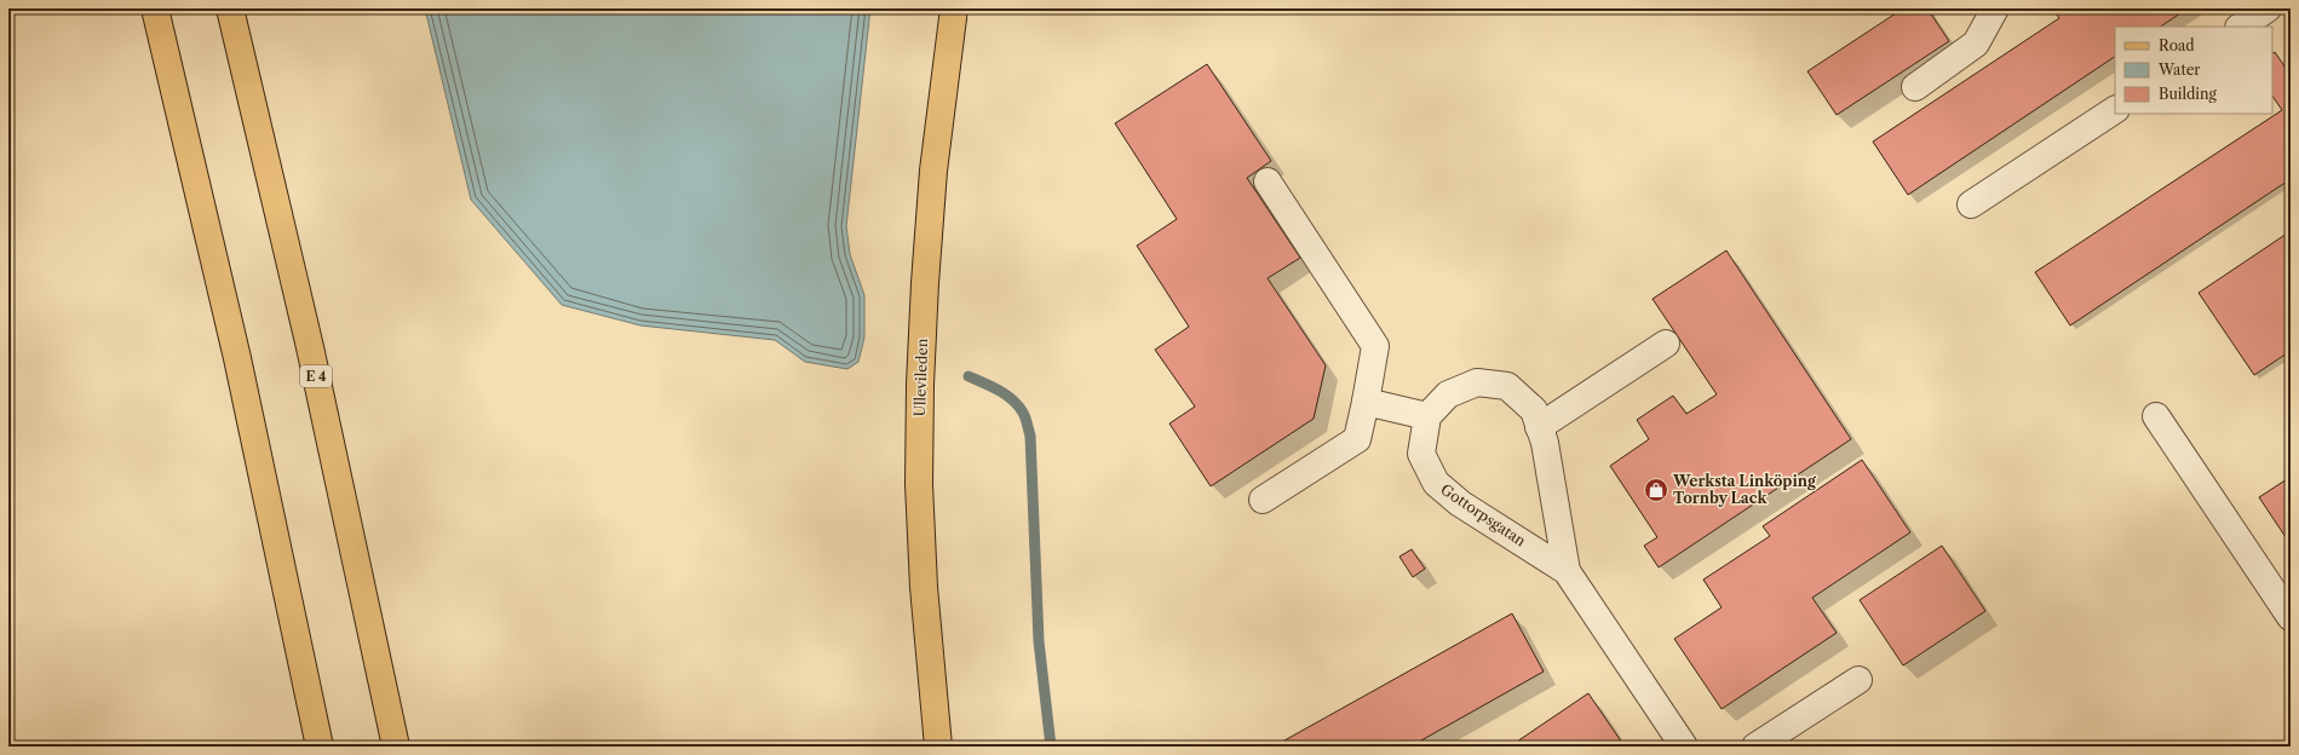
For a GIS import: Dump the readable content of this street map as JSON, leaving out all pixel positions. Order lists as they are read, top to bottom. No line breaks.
{"streets":{"main road":["E 4","Ullevileden"],"street":["Gottorpsgatan"]},"places":{"shop":["Werksta Linköping Tornby Lack"]},"legend":["Road","Water","Building"]}
